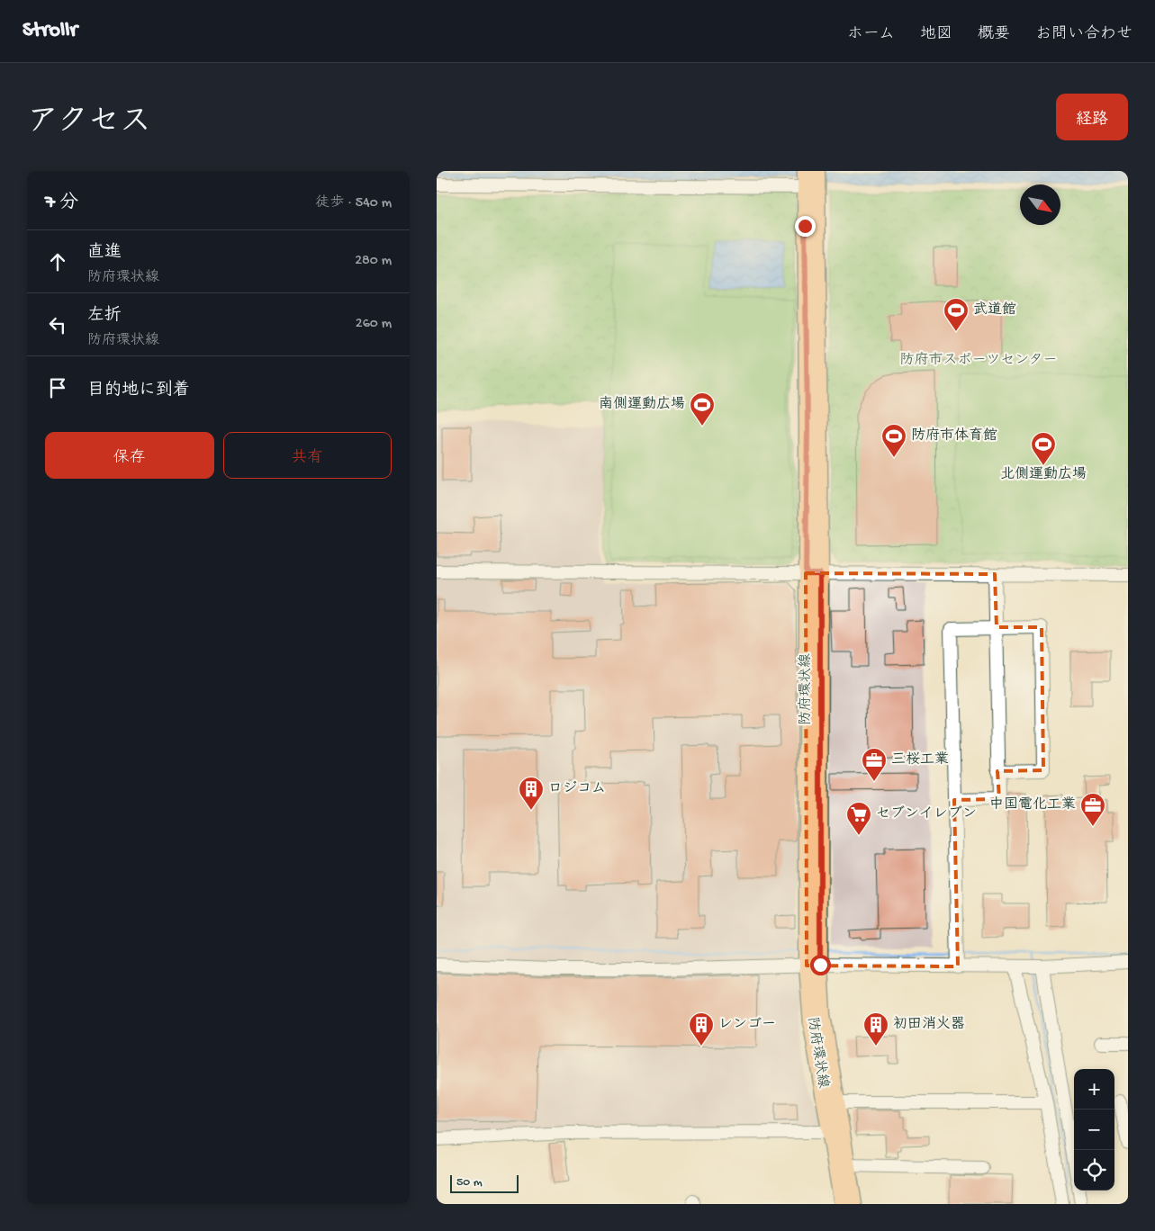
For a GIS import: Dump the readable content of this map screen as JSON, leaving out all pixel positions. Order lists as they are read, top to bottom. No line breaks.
{"streets":{"main road":["防府環状線"]},"parks":["防府市スポーツセンター"],"places":{"sports":["武道館","南側運動広場","防府市体育館","北側運動広場"],"office":["三桜工業","中国電化工業"],"building":["ロジコム","レンゴー","初田消火器"],"supermarket":["セブンイレブン"]},"scale_bar":"50 m","north":"bottom right","page":{"header":"Strollr","nav":["ホーム","地図","概要","お問い合わせ"],"title":"アクセス","buttons":["経路",["保存","共有"]],"heading":["7 分","徒歩 · 540 m"],"list":[["直進","防府環状線","280 m"],["左折","防府環状線","260 m"],"目的地に到着"],"map_buttons":["+","−"],"scale":"50 m"}}
